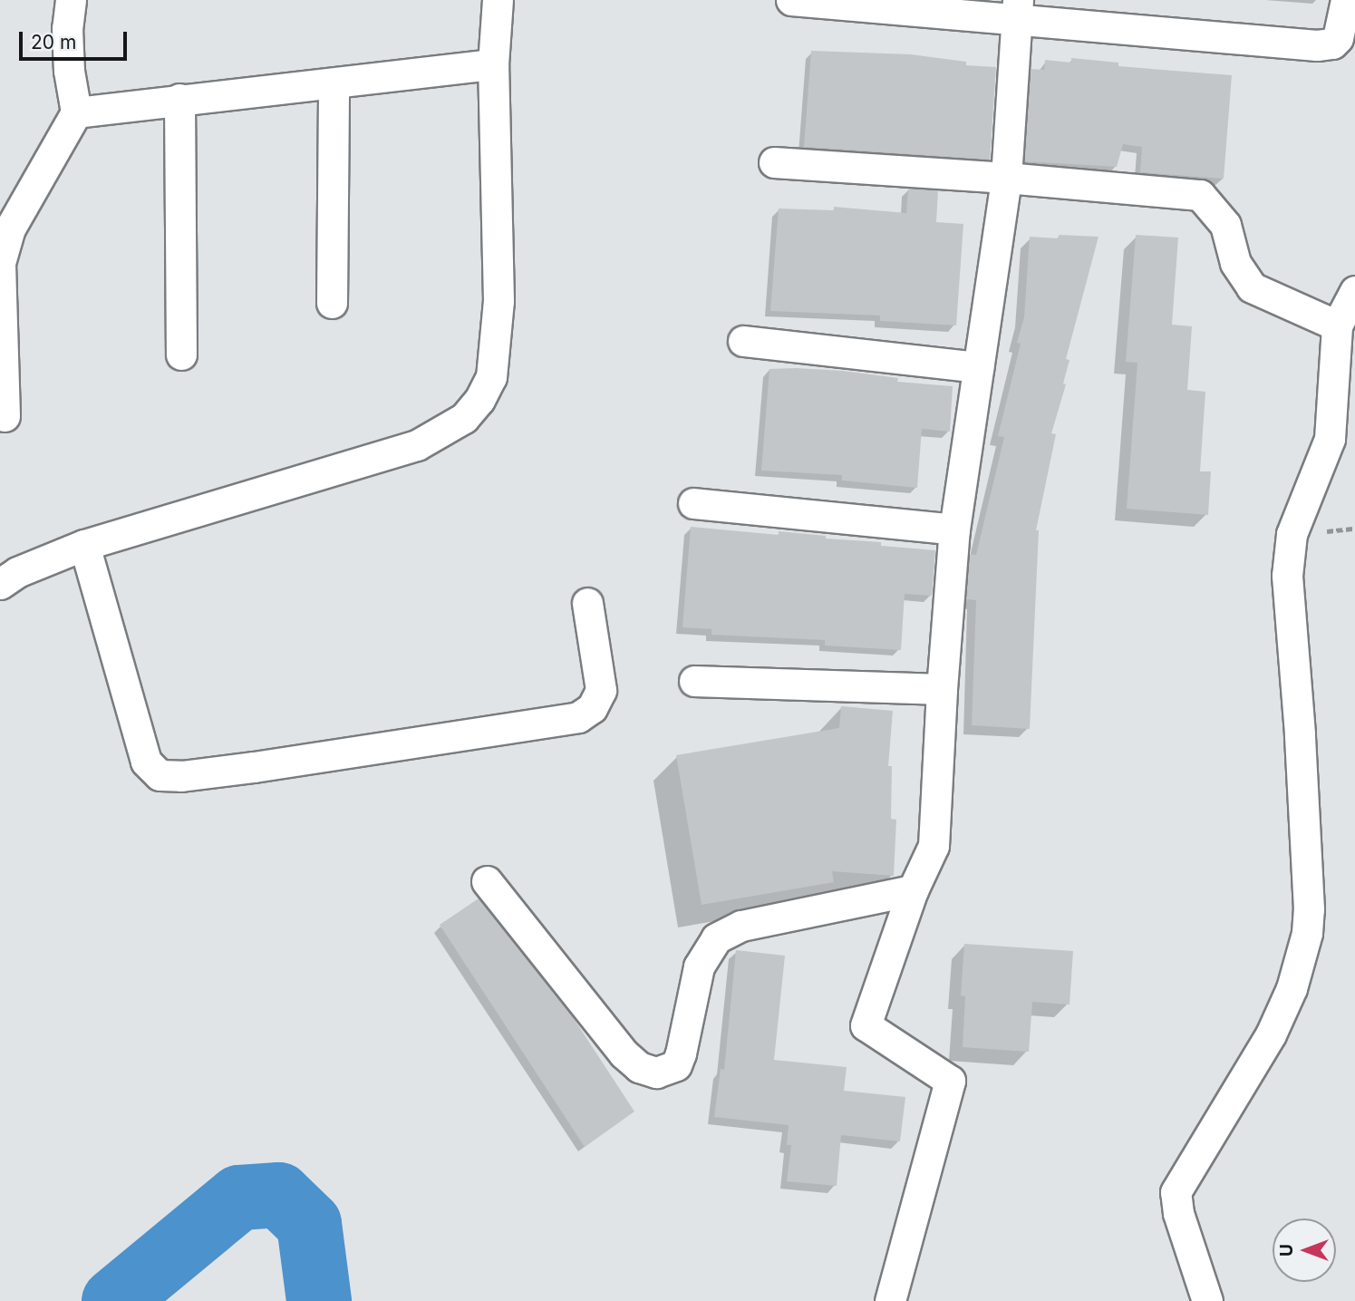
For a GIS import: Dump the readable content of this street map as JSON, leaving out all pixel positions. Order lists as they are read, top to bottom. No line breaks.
{"scale_bar":"20 m","north":"left"}
